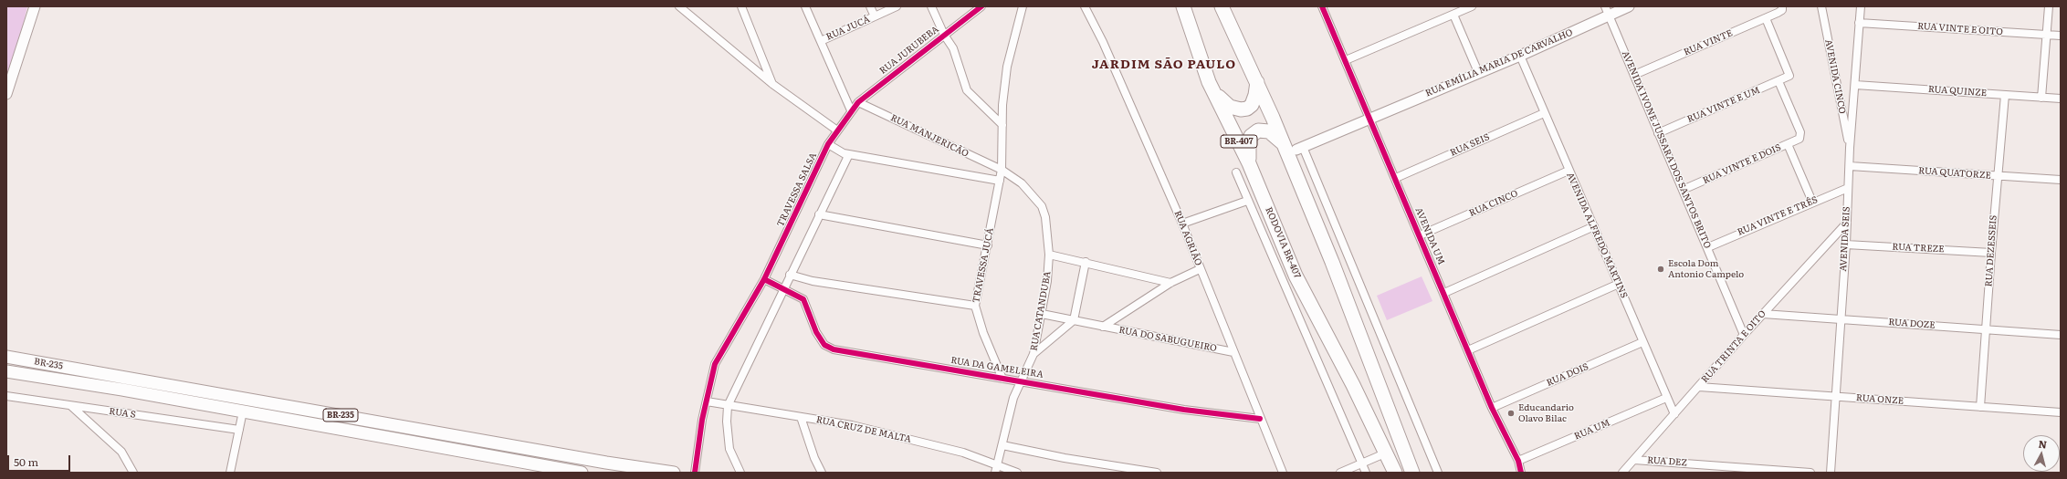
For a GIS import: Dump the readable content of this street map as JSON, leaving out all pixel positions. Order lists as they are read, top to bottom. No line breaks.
{"streets":{"highway":["BR-407","RODOVIA BR-407"],"main road":["BR-235"],"street":["RUA JUCÁ","RUA VINTE E OITO","RUA VINTE","RUA JURUBEBA","RUA EMÍLIA MARIA DE CARVALHO","AVENIDA CINCO","RUA QUINZE","RUA VINTE E UM","RUA MANJERICÃO","RUA SEIS","AVENIDA IVONE JUSSARA DOS SANTOS BRITO","RUA VINTE E DOIS","RUA QUATORZE","TRAVESSA SALSA","RUA CINCO","RUA VINTE E TRÊS","AVENIDA ALFREDO MARTINS","AVENIDA UM","RUA AGRIÃO","AVENIDA SEIS","RUA TREZE","RUA DEZESSEIS","TRAVESSA JUCÁ","RUA CATANDUBA","RUA DOZE","RUA DO SABUGUEIRO","RUA TRINTA E OITO","RUA DA GAMELEIRA","RUA DOIS","RUA ONZE","RUA S","RUA CRUZ DE MALTA","RUA UM","RUA DEZ"]},"crossings":[["RUA VINTE E OITO","AVENIDA SEIS"],["RUA VINTE","RUA VINTE E UM"],["RUA VINTE","AVENIDA IVONE JUSSARA DOS SANTOS BRITO"],["RUA JURUBEBA","RUA MANJERICÃO"],["RUA JURUBEBA","TRAVESSA SALSA"],["RUA EMÍLIA MARIA DE CARVALHO","AVENIDA IVONE JUSSARA DOS SANTOS BRITO"],["RUA EMÍLIA MARIA DE CARVALHO","AVENIDA ALFREDO MARTINS"],["RUA EMÍLIA MARIA DE CARVALHO","AVENIDA UM"],["AVENIDA CINCO","AVENIDA SEIS"],["RUA QUINZE","AVENIDA SEIS"],["RUA QUINZE","RUA DEZESSEIS"],["RUA VINTE E UM","AVENIDA IVONE JUSSARA DOS SANTOS BRITO"],["RUA VINTE E UM","RUA VINTE E DOIS"],["RUA MANJERICÃO","TRAVESSA JUCÁ"],["RUA MANJERICÃO","RUA CATANDUBA"],["RUA SEIS","AVENIDA ALFREDO MARTINS"],["RUA SEIS","AVENIDA UM"],["AVENIDA IVONE JUSSARA DOS SANTOS BRITO","RUA VINTE E DOIS"],["AVENIDA IVONE JUSSARA DOS SANTOS BRITO","RUA VINTE E TRÊS"],["AVENIDA IVONE JUSSARA DOS SANTOS BRITO","RUA TRINTA E OITO"],["RUA QUATORZE","AVENIDA SEIS"],["RUA QUATORZE","RUA DEZESSEIS"],["TRAVESSA SALSA","RUA DA GAMELEIRA"],["RUA CINCO","AVENIDA ALFREDO MARTINS"],["RUA CINCO","AVENIDA UM"],["RUA VINTE E TRÊS","AVENIDA SEIS"],["AVENIDA ALFREDO MARTINS","RUA TRINTA E OITO"],["AVENIDA ALFREDO MARTINS","RUA DOIS"],["AVENIDA ALFREDO MARTINS","RUA UM"],["AVENIDA UM","RUA DOIS"],["AVENIDA UM","RUA UM"],["RUA AGRIÃO","RUA DO SABUGUEIRO"],["RUA AGRIÃO","RUA DA GAMELEIRA"],["AVENIDA SEIS","RUA TREZE"],["AVENIDA SEIS","RUA DOZE"],["AVENIDA SEIS","RUA TRINTA E OITO"],["AVENIDA SEIS","RUA ONZE"],["RUA TREZE","RUA DEZESSEIS"],["RUA DEZESSEIS","RUA DOZE"],["RUA DEZESSEIS","RUA ONZE"],["TRAVESSA JUCÁ","RUA CATANDUBA"],["TRAVESSA JUCÁ","RUA DA GAMELEIRA"],["RUA CATANDUBA","RUA DO SABUGUEIRO"],["RUA CATANDUBA","RUA DA GAMELEIRA"],["RUA DOZE","RUA TRINTA E OITO"],["RUA TRINTA E OITO","RUA ONZE"],["RUA TRINTA E OITO","RUA DEZ"]],"districts":["JARDIM SÃO PAULO"],"places":["Escola Dom Antonio Campelo","Educandario Olavo Bilac"],"scale_bar":"50 m","north":"top"}
